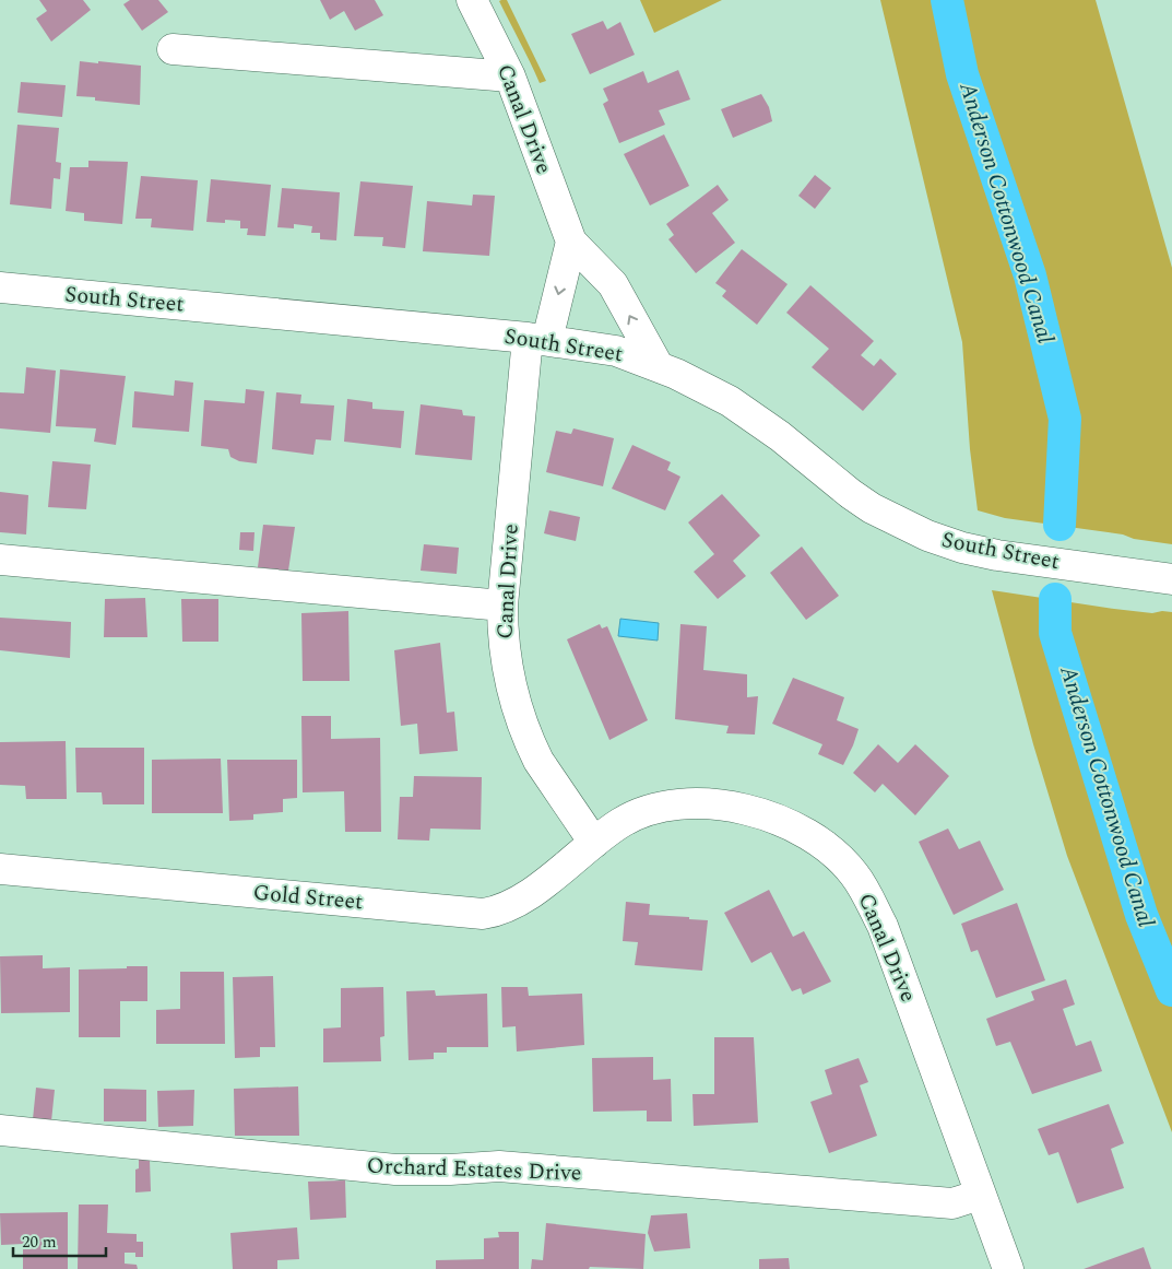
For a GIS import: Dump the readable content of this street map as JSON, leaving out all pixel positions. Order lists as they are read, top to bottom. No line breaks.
{"streets":{"street":["Canal Drive","South Street","Gold Street","Orchard Estates Drive"]},"crossings":[["Canal Drive","South Street"],["Canal Drive","Gold Street"],["Canal Drive","Orchard Estates Drive"]],"water":["Anderson Cottonwood Canal"],"scale_bar":"20 m"}
